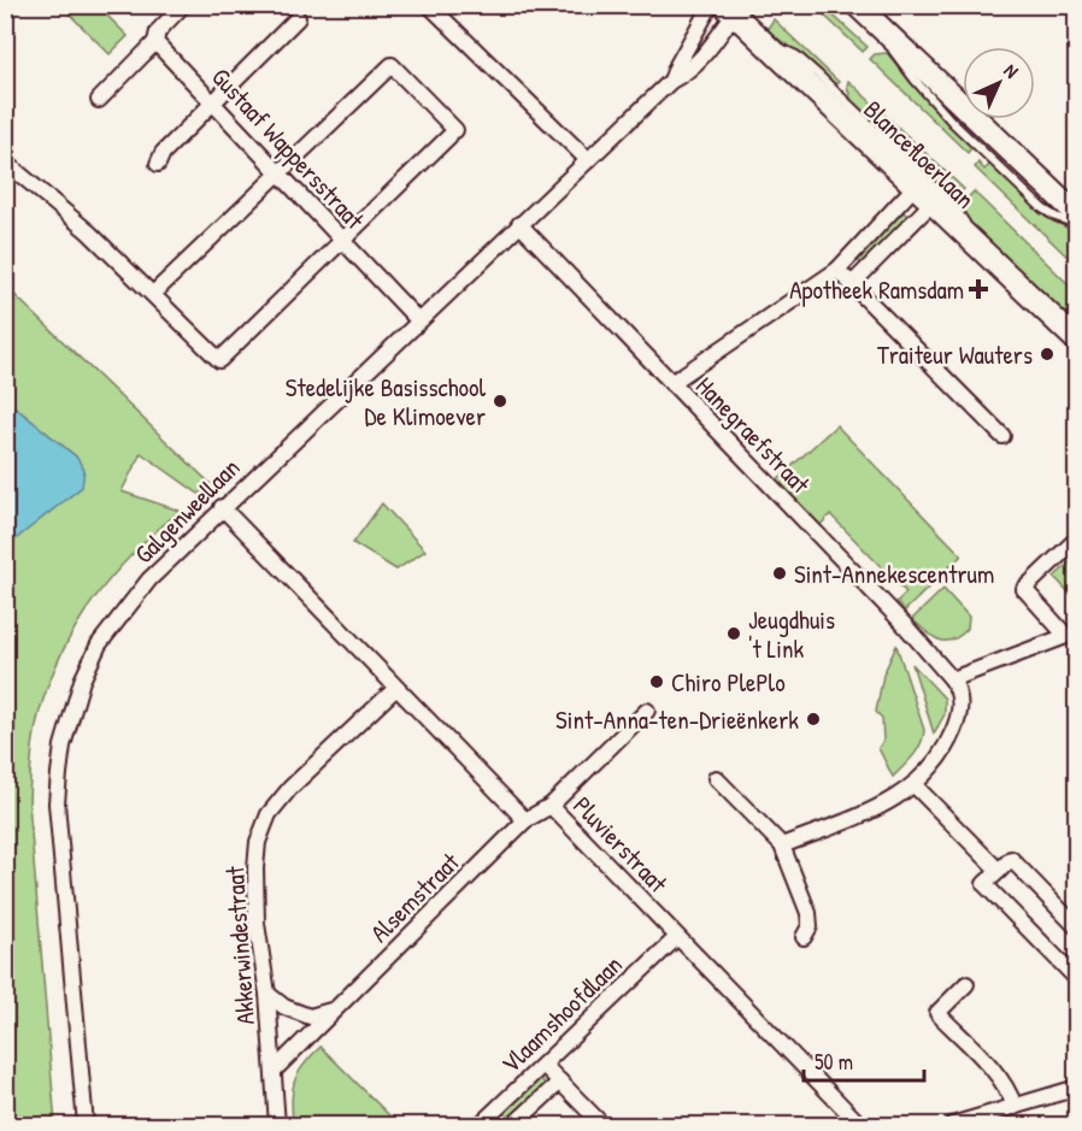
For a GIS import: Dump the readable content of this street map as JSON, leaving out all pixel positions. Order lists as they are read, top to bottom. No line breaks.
{"streets":{"street":["Gustaaf Wappersstraat","Blancefloerlaan","Hanegraefstraat","Galgenweellaan","Pluvierstraat","Alsemstraat","Akkerwindestraat","Vlaamshoofdlaan"]},"crossings":[["Gustaaf Wappersstraat","Galgenweellaan"],["Blancefloerlaan","Galgenweellaan"],["Hanegraefstraat","Galgenweellaan"],["Pluvierstraat","Alsemstraat"],["Pluvierstraat","Vlaamshoofdlaan"],["Alsemstraat","Akkerwindestraat"]],"places":{"health":["Apotheek Ramsdam"],"other":["Traiteur Wauters","Stedelijke Basisschool De Klimoever","Sint-Annekescentrum","Jeugdhuis 't Link","Chiro PlePlo","Sint-Anna-ten-Drieënkerk"]},"scale_bar":"50 m","north":"top right"}
